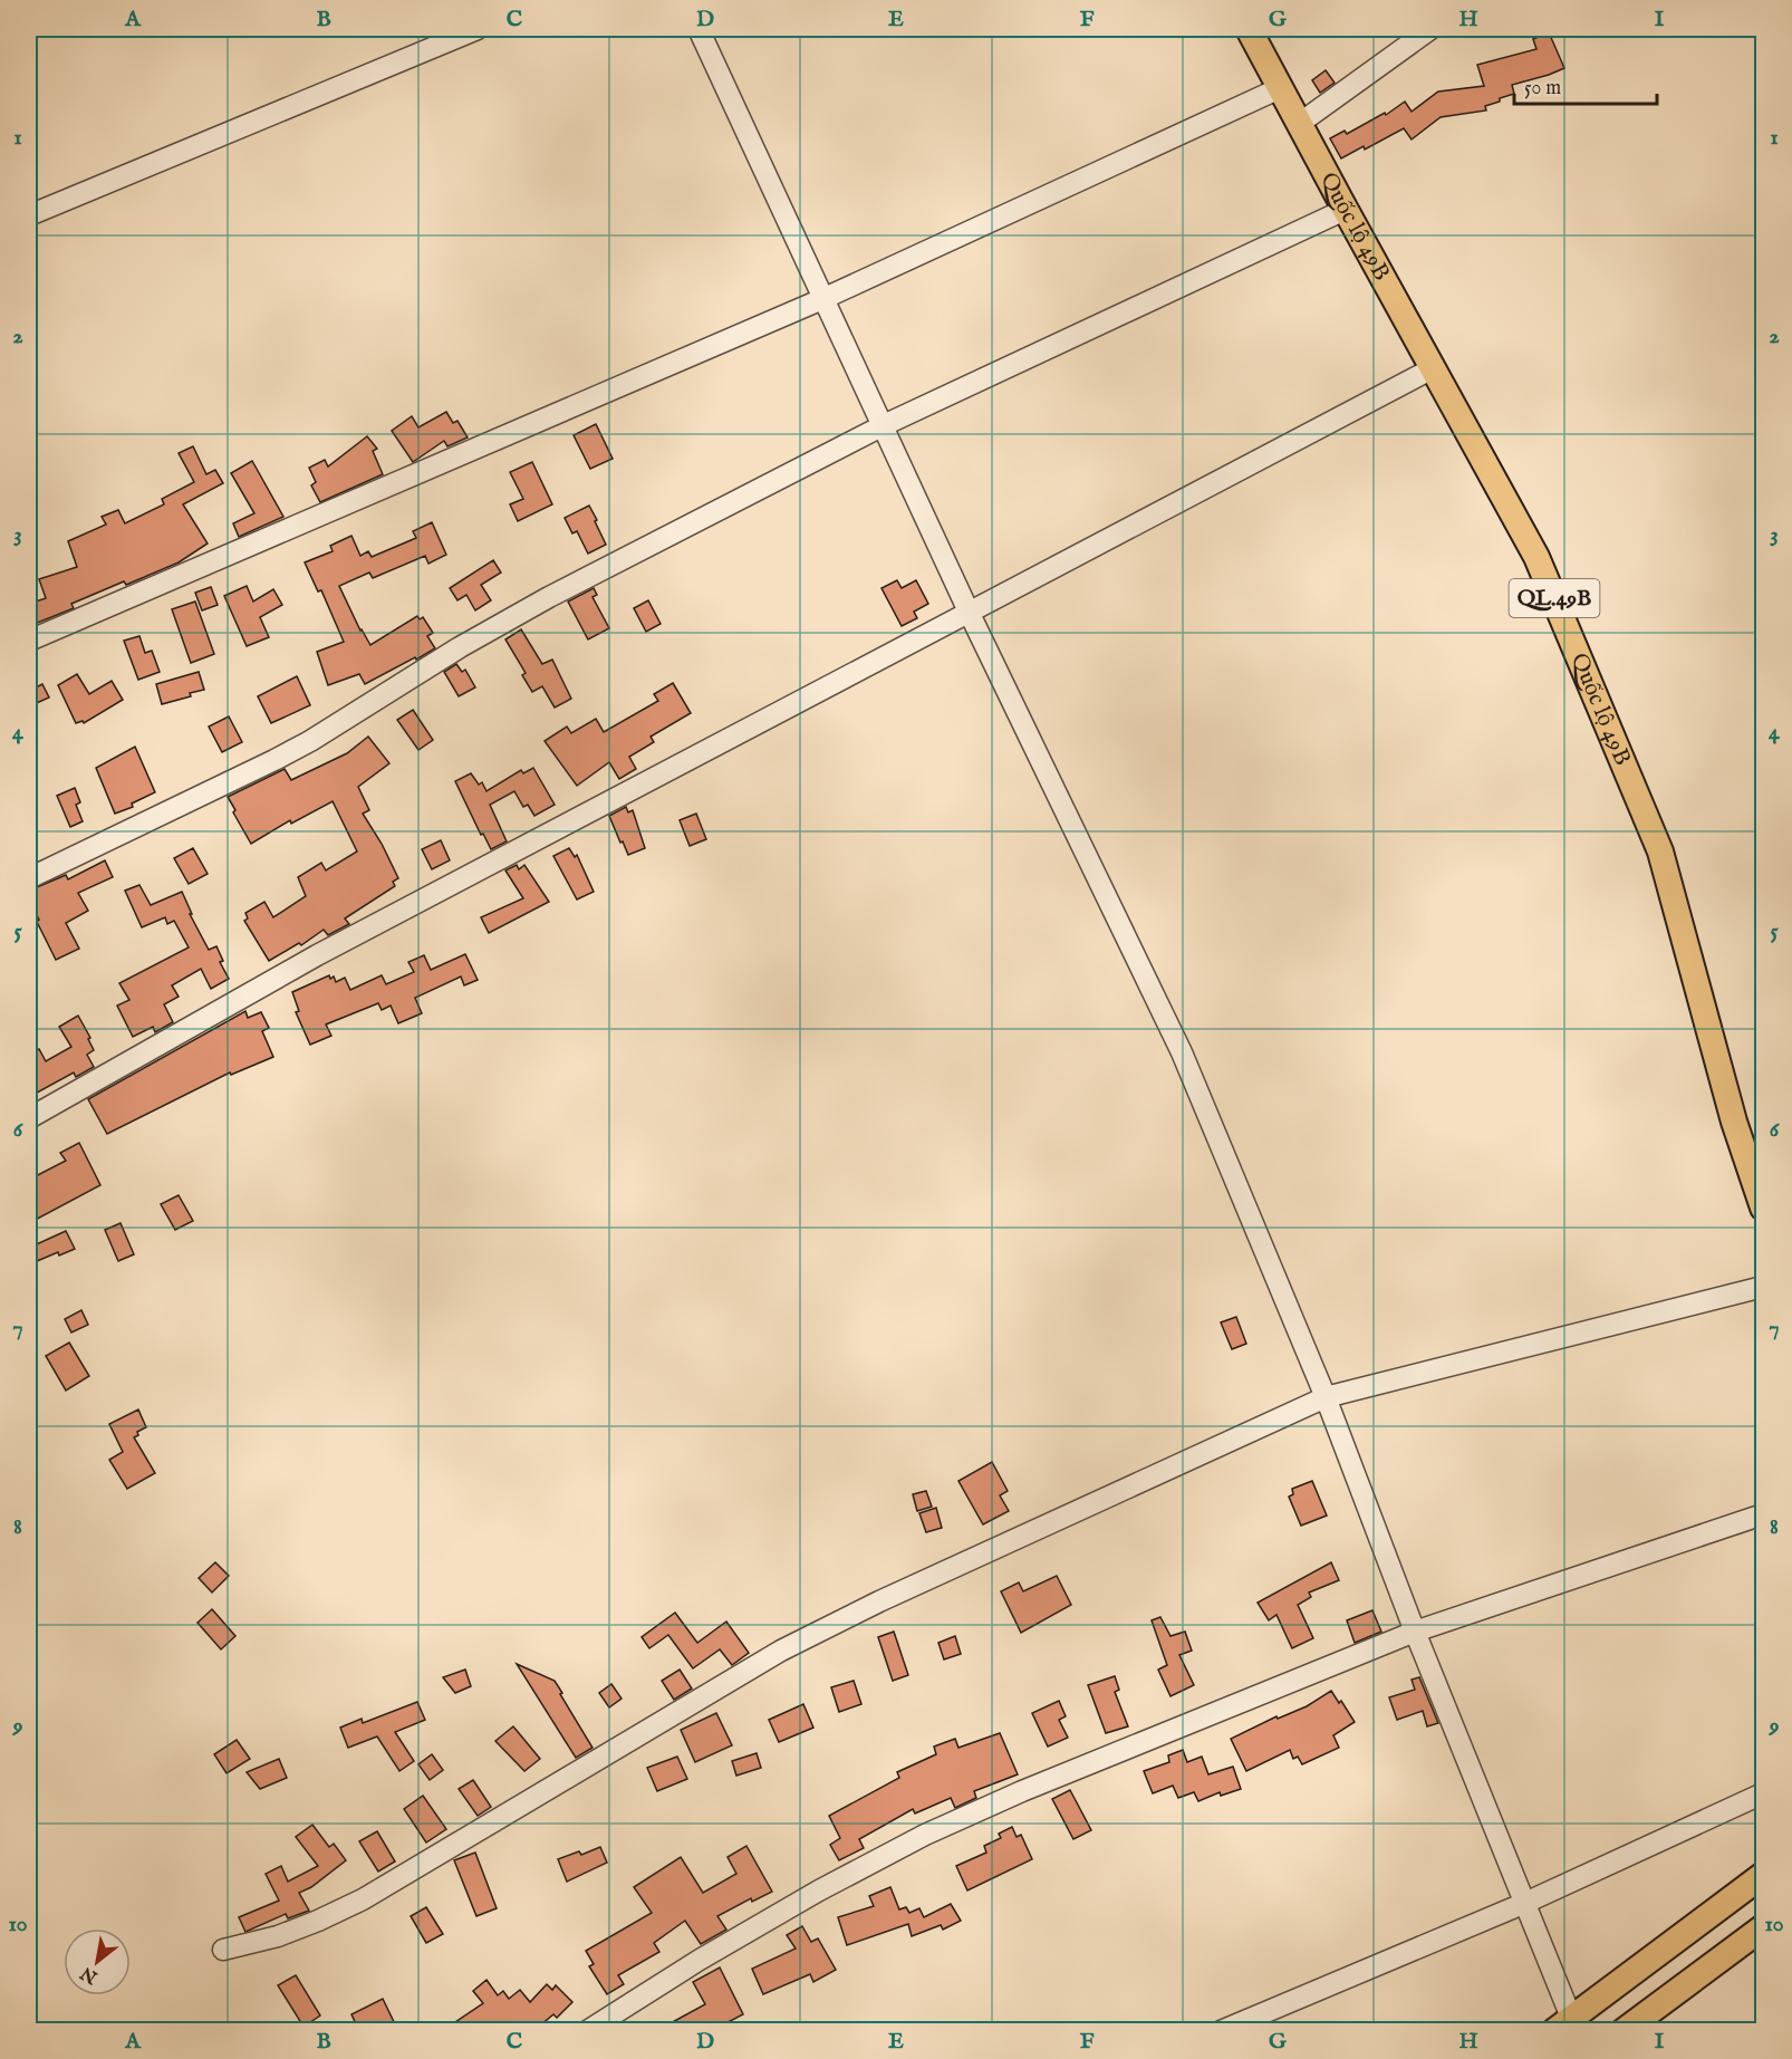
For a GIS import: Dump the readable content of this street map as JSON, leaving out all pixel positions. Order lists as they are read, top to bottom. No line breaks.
{"streets":{"main road":["Quốc lộ 49B","QL.49B"]},"scale_bar":"50 m","north":"bottom left","grid":{"columns":["A","B","C","D","E","F","G","H","I"],"rows":["1","2","3","4","5","6","7","8","9","10"]}}
